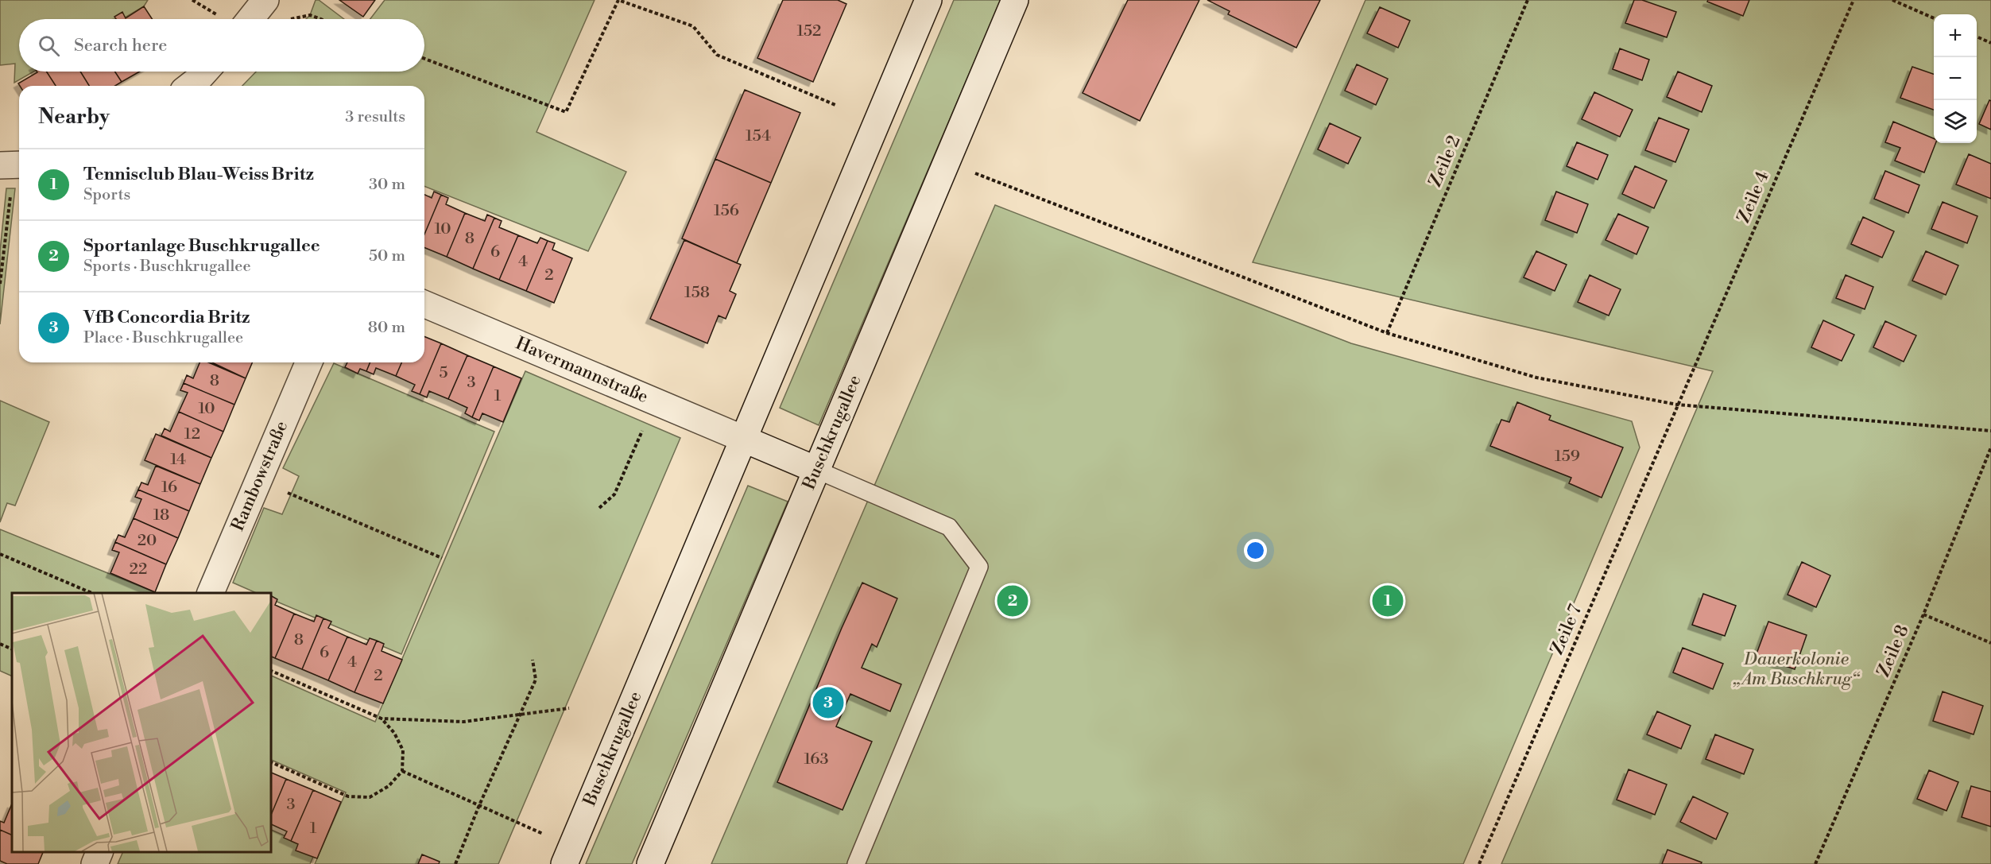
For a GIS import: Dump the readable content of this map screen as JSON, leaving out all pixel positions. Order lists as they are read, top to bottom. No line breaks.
{"streets":{"main road":["Havermannstraße","Buschkrugallee","Rambowstraße"],"path":["Zeile 2","Zeile 4","Zeile 7","Zeile 8"]},"crossings":[["Zeile 4","Zeile 7"],["Havermannstraße","Buschkrugallee"]],"parks":["Dauerkolonie „Am Buschkrug“"],"house_numbers":["152","154","156","10","8","6","4","2","158","5","8","3","1","10","12","159","14","16","18","20","22","8","6","4","2","163","3","1"],"page":{"map_buttons":["+","−"],"search":"Search here","heading":["Nearby","3 results"],"list":[{"mark":"1","name":"Tennisclub Blau-Weiss Britz","note":"Sports","value":"30 m"},{"mark":"2","name":"Sportanlage Buschkrugallee","note":"Sports · Buschkrugallee","value":"50 m"},{"mark":"3","name":"VfB Concordia Britz","note":"Place · Buschkrugallee","value":"80 m"}],"pins":["1","2","3"]}}
